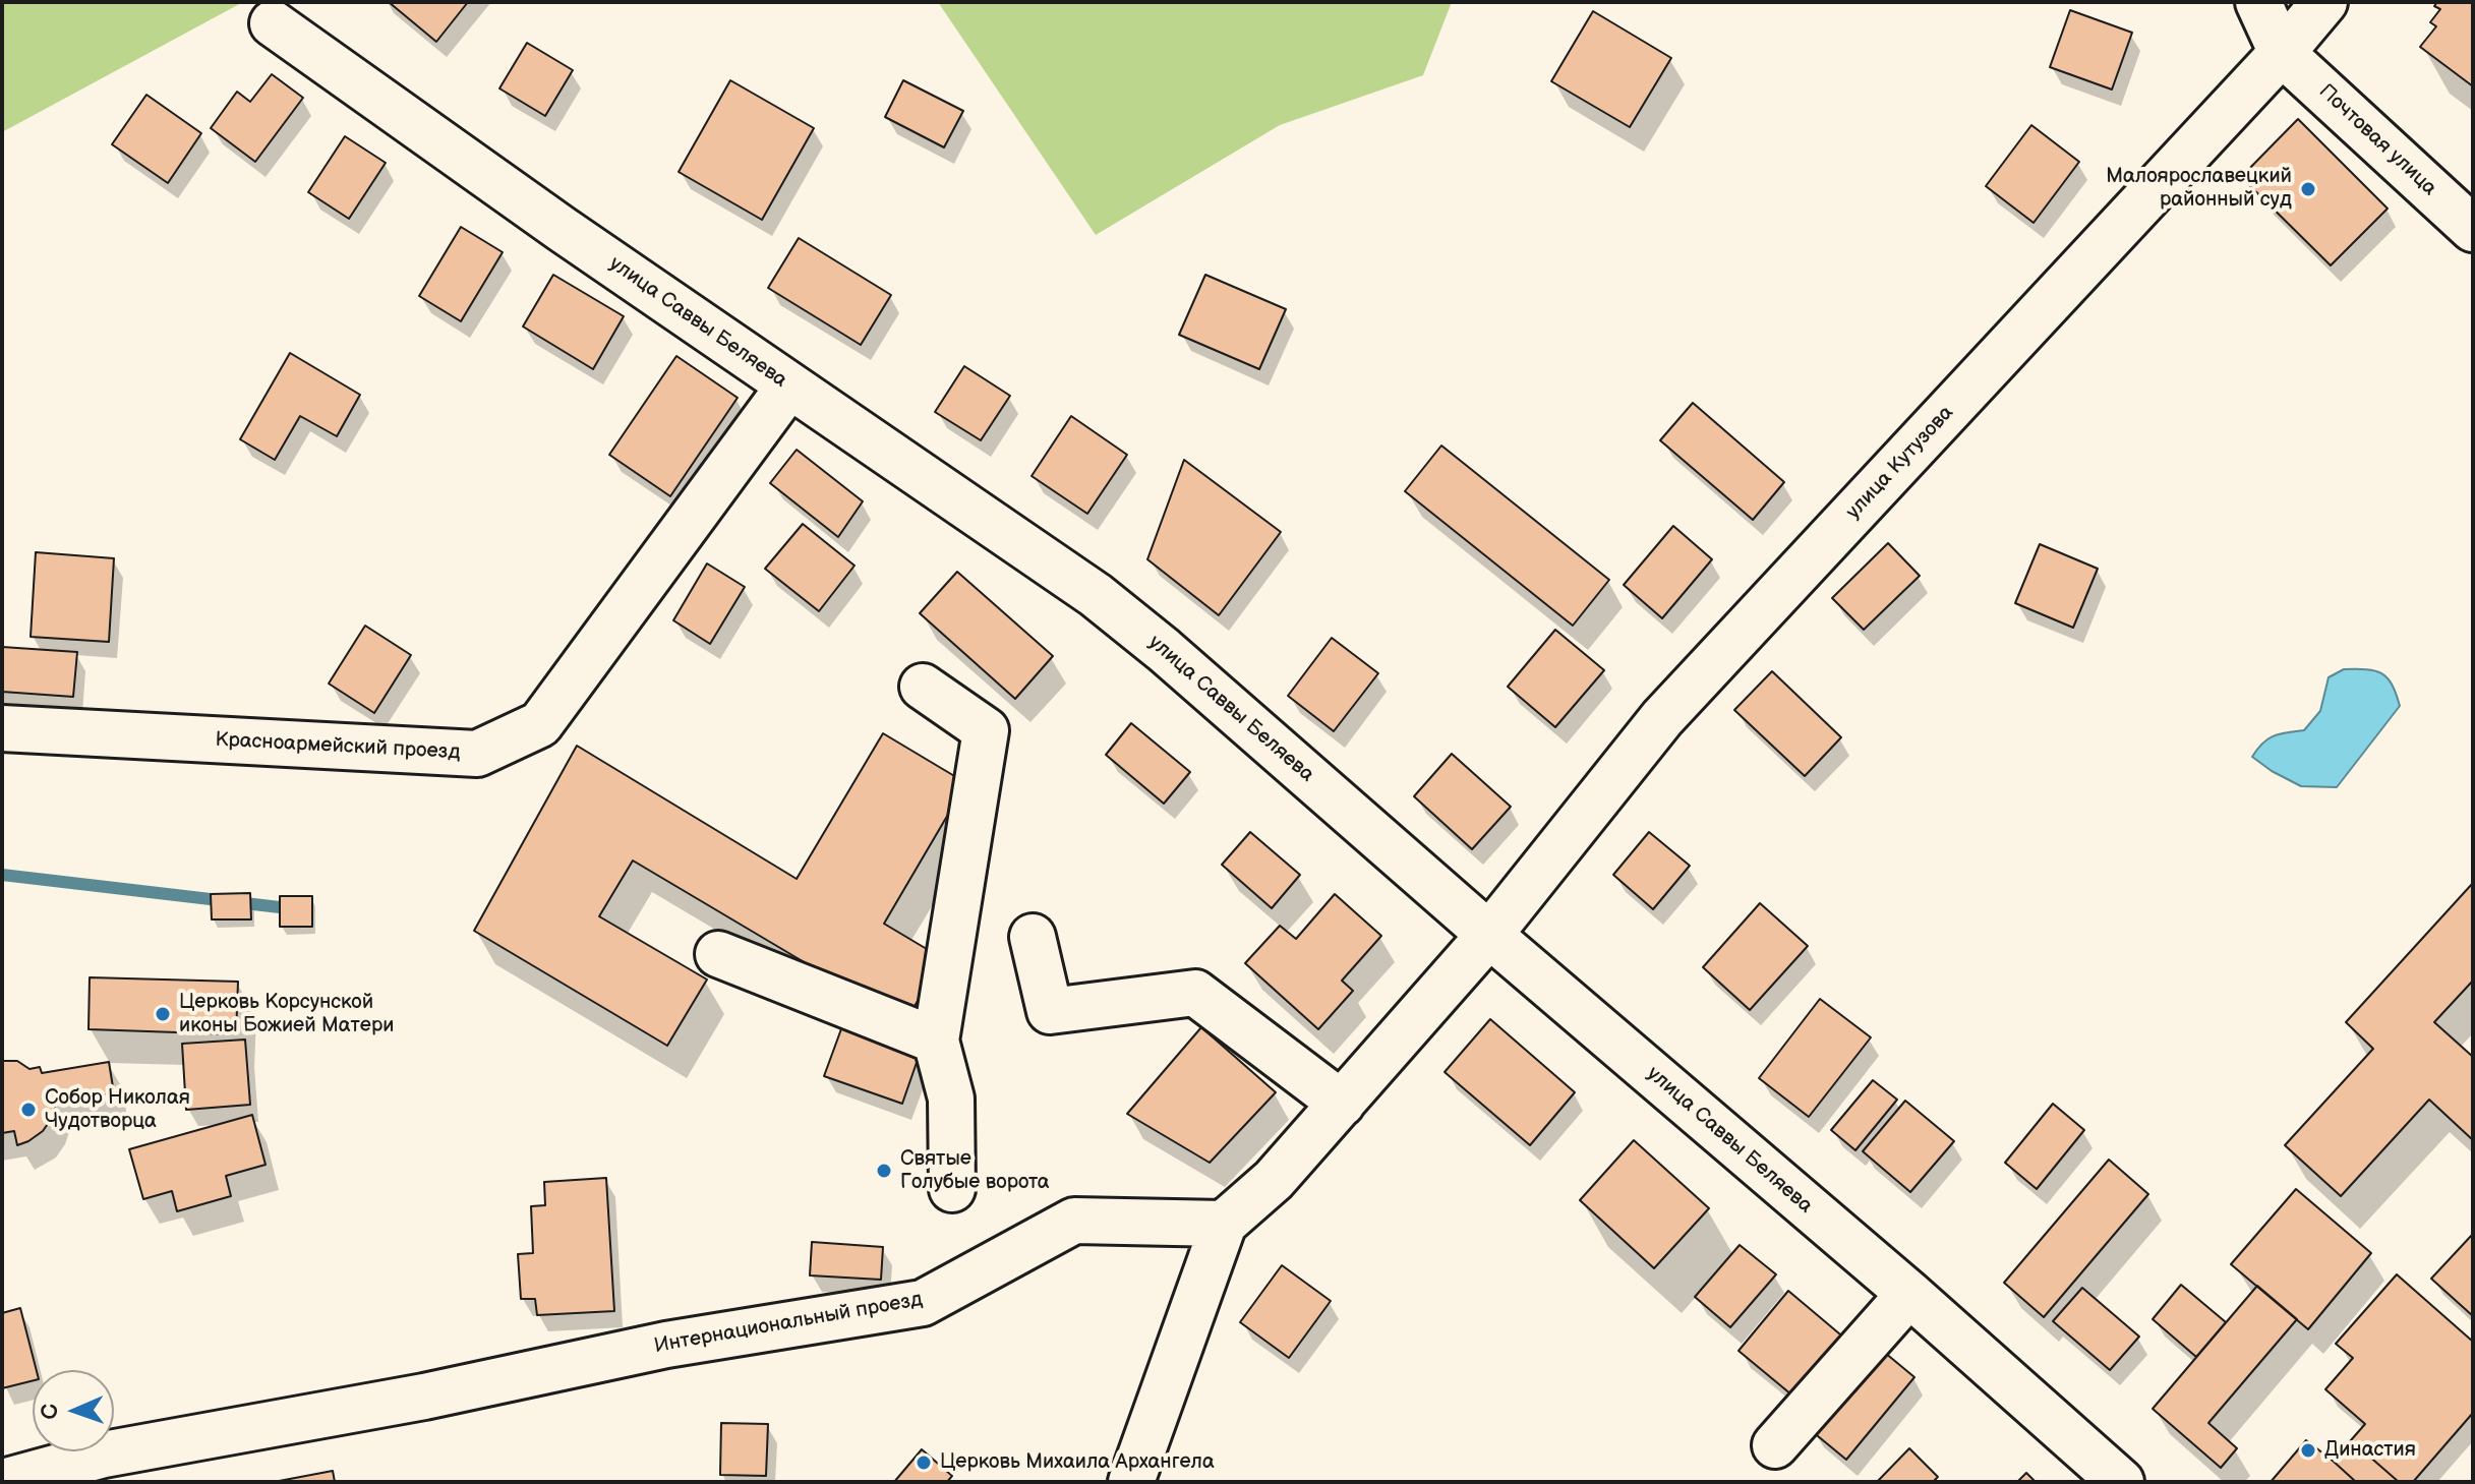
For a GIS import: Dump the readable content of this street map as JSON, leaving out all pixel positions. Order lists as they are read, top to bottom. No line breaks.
{"streets":{"street":["Почтовая улица","улица Саввы Беляева","улица Кутузова","Красноармейский проезд","Интернациональный проезд"]},"crossings":[["Почтовая улица","улица Кутузова"],["улица Саввы Беляева","улица Кутузова"],["улица Саввы Беляева","Красноармейский проезд"]],"places":["Малоярославецкий районный суд","Церковь Корсунской иконы Божией Матери","Собор Николая Чудотворца","Святые Голубые ворота","Династия","Церковь Михаила Архангела"],"north":"left"}
